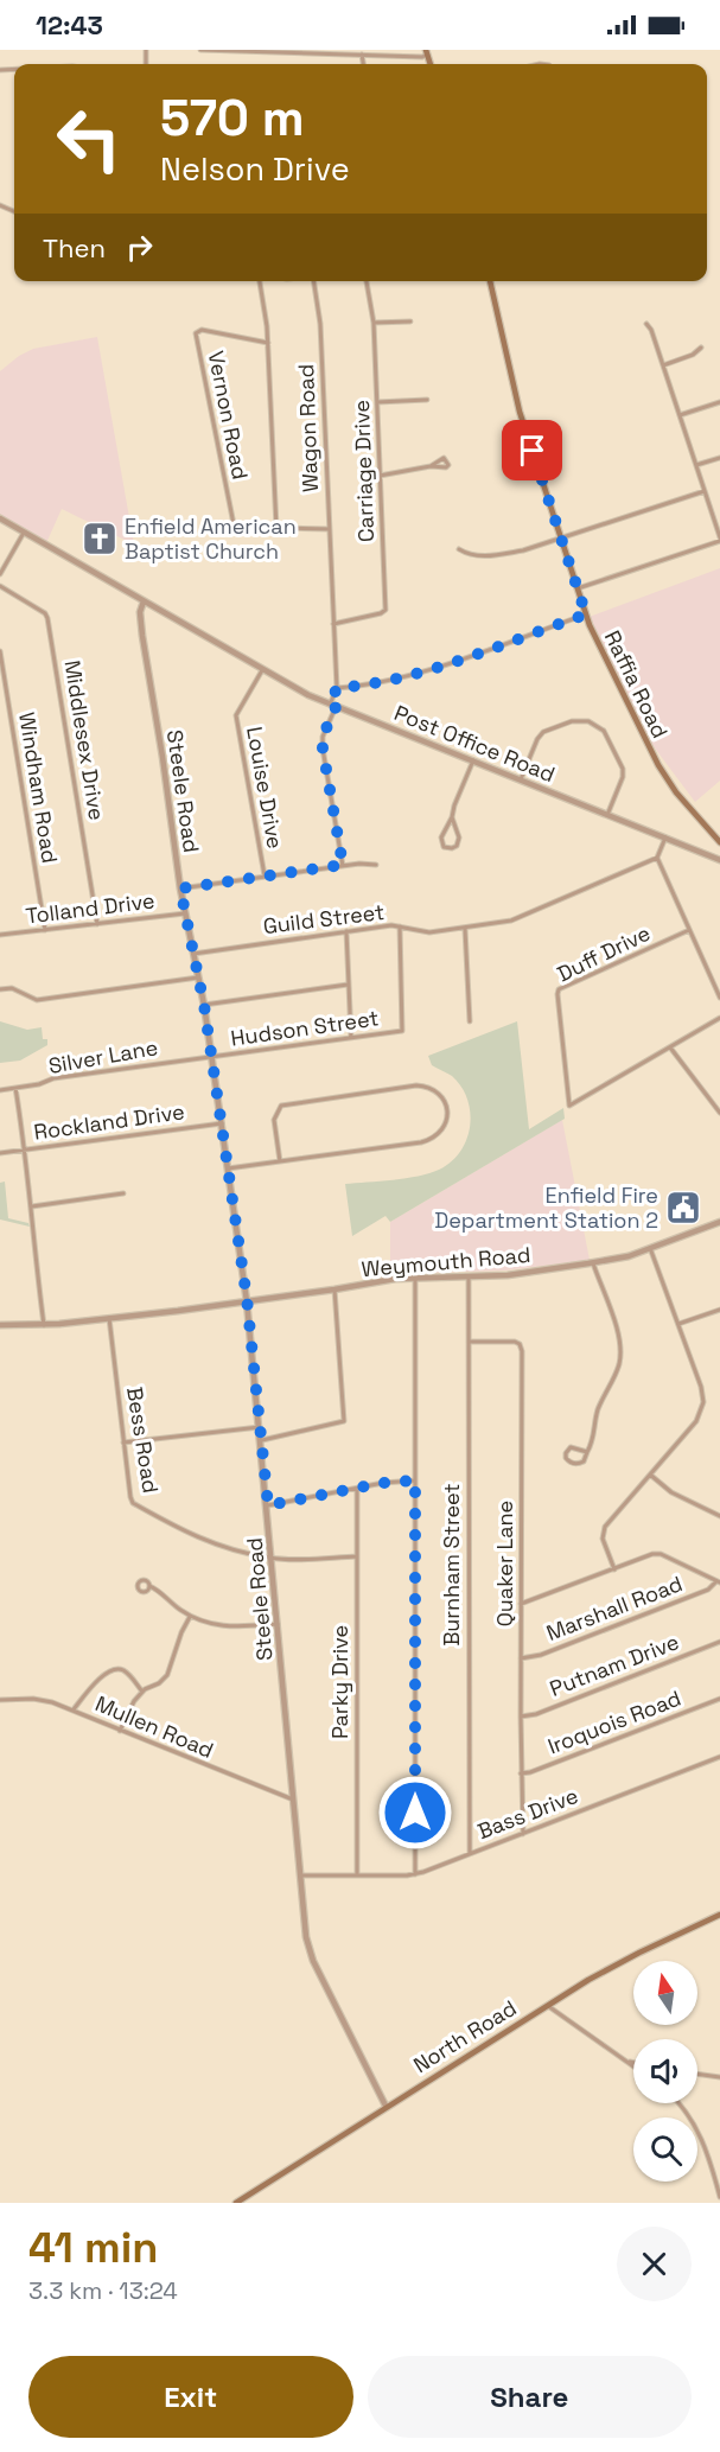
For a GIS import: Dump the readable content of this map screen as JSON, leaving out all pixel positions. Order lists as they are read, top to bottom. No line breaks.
{"streets":{"main road":["Raffia Road","North Road"],"street":["Vernon Road","Wagon Road","Carriage Drive","Middlesex Drive","Post Office Road","Windham Road","Louise Drive","Steele Road","Tolland Drive","Guild Street","Duff Drive","Hudson Street","Silver Lane","Rockland Drive","Weymouth Road","Bess Road","Quaker Lane","Burnham Street","Marshall Road","Putnam Drive","Parky Drive","Iroquois Road","Mullen Road","Bass Drive"]},"crossings":[["Vernon Road","Wagon Road"],["Wagon Road","Carriage Drive"],["Wagon Road","Post Office Road"],["Middlesex Drive","Tolland Drive"],["Post Office Road","Louise Drive"],["Post Office Road","Steele Road"],["Windham Road","Tolland Drive"],["Steele Road","Tolland Drive"],["Steele Road","Guild Street"],["Steele Road","Hudson Street"],["Steele Road","Silver Lane"],["Steele Road","Rockland Drive"],["Steele Road","Weymouth Road"],["Steele Road","Bess Road"],["Steele Road","Mullen Road"],["Steele Road","Bass Drive"],["Steele Road","North Road"],["Guild Street","Hudson Street"],["Hudson Street","Silver Lane"],["Weymouth Road","Bess Road"],["Weymouth Road","Burnham Street"],["Quaker Lane","Burnham Street"],["Quaker Lane","Marshall Road"],["Quaker Lane","Putnam Drive"],["Quaker Lane","Iroquois Road"],["Quaker Lane","Bass Drive"],["Burnham Street","Bass Drive"],["Parky Drive","Bass Drive"]],"places":{"church":["Enfield American Baptist Church"],"public building":["Enfield Fire Department Station 2"]},"north":"top","page":{"status":"12:43","turn":["570 m","Nelson Drive"],"then":"Then","heading":["41 min","3.3 km · 13:24"],"buttons":["Exit","Share"]}}
